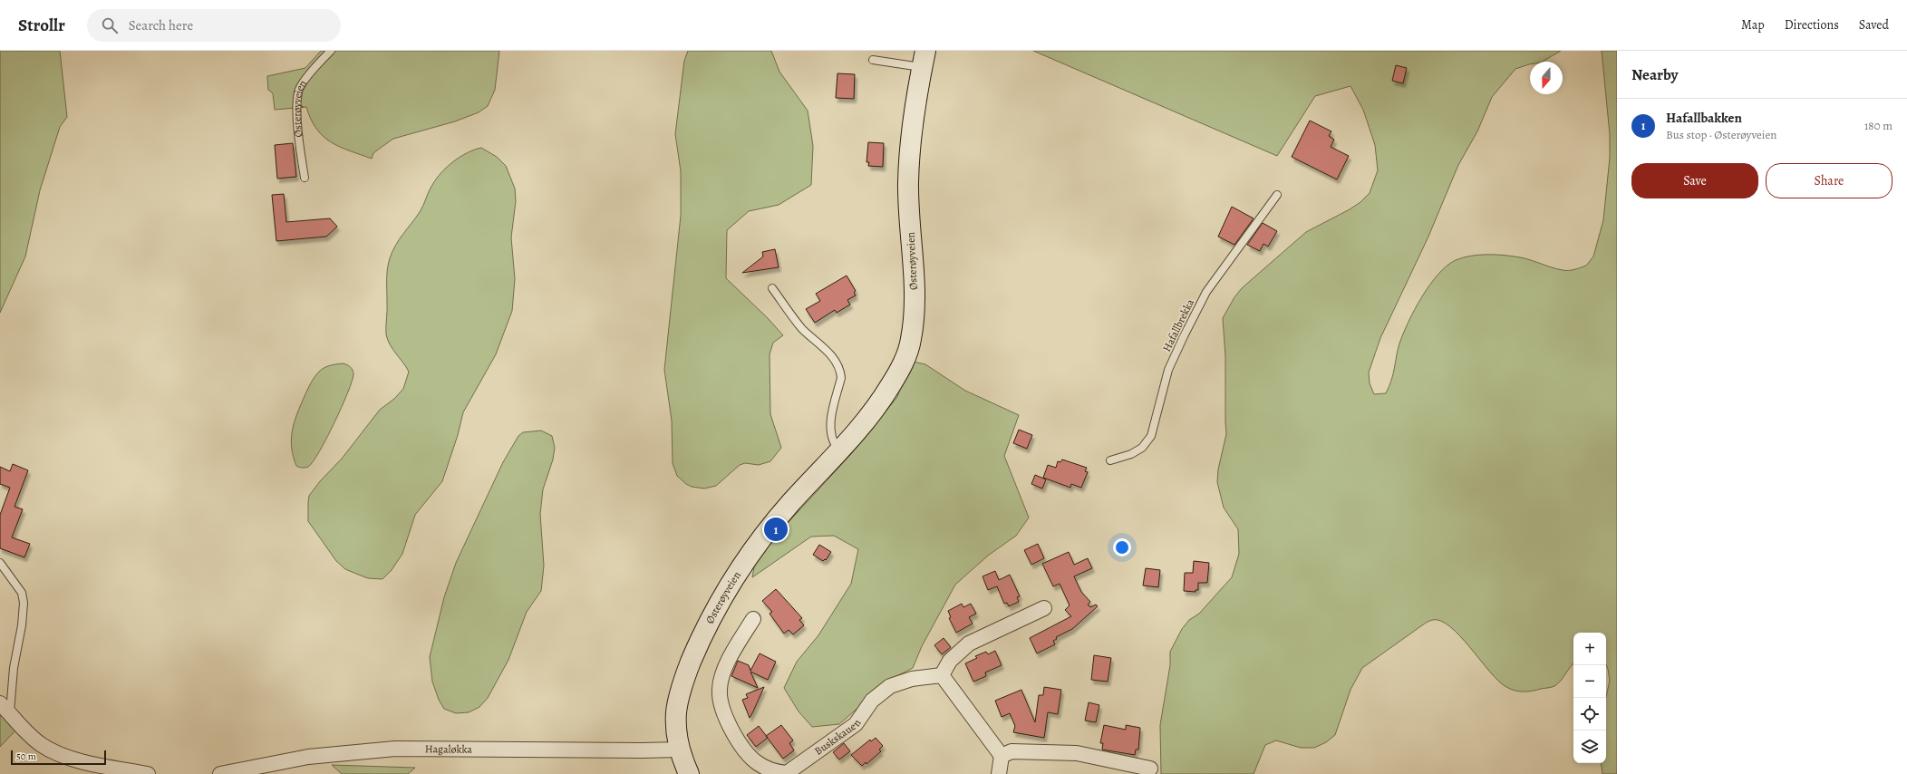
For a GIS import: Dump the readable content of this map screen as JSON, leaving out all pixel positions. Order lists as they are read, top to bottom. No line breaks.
{"streets":{"main road":["Østerøyveien"],"street":["Buskskauen","Hagaløkka"],"lane":["Hafallbrekka"]},"crossings":[["Østerøyveien","Hagaløkka"]],"scale_bar":"50 m","north":"bottom","page":{"header":"Strollr","search":"Search here","nav":["Map","Directions","Saved"],"heading":"Nearby","list":[{"mark":"1","name":"Hafallbakken","note":"Bus stop · Østerøyveien","value":"180 m"}],"buttons":["Save","Share"],"pins":"1","map_buttons":["+","−"],"scale":"50 m"}}
